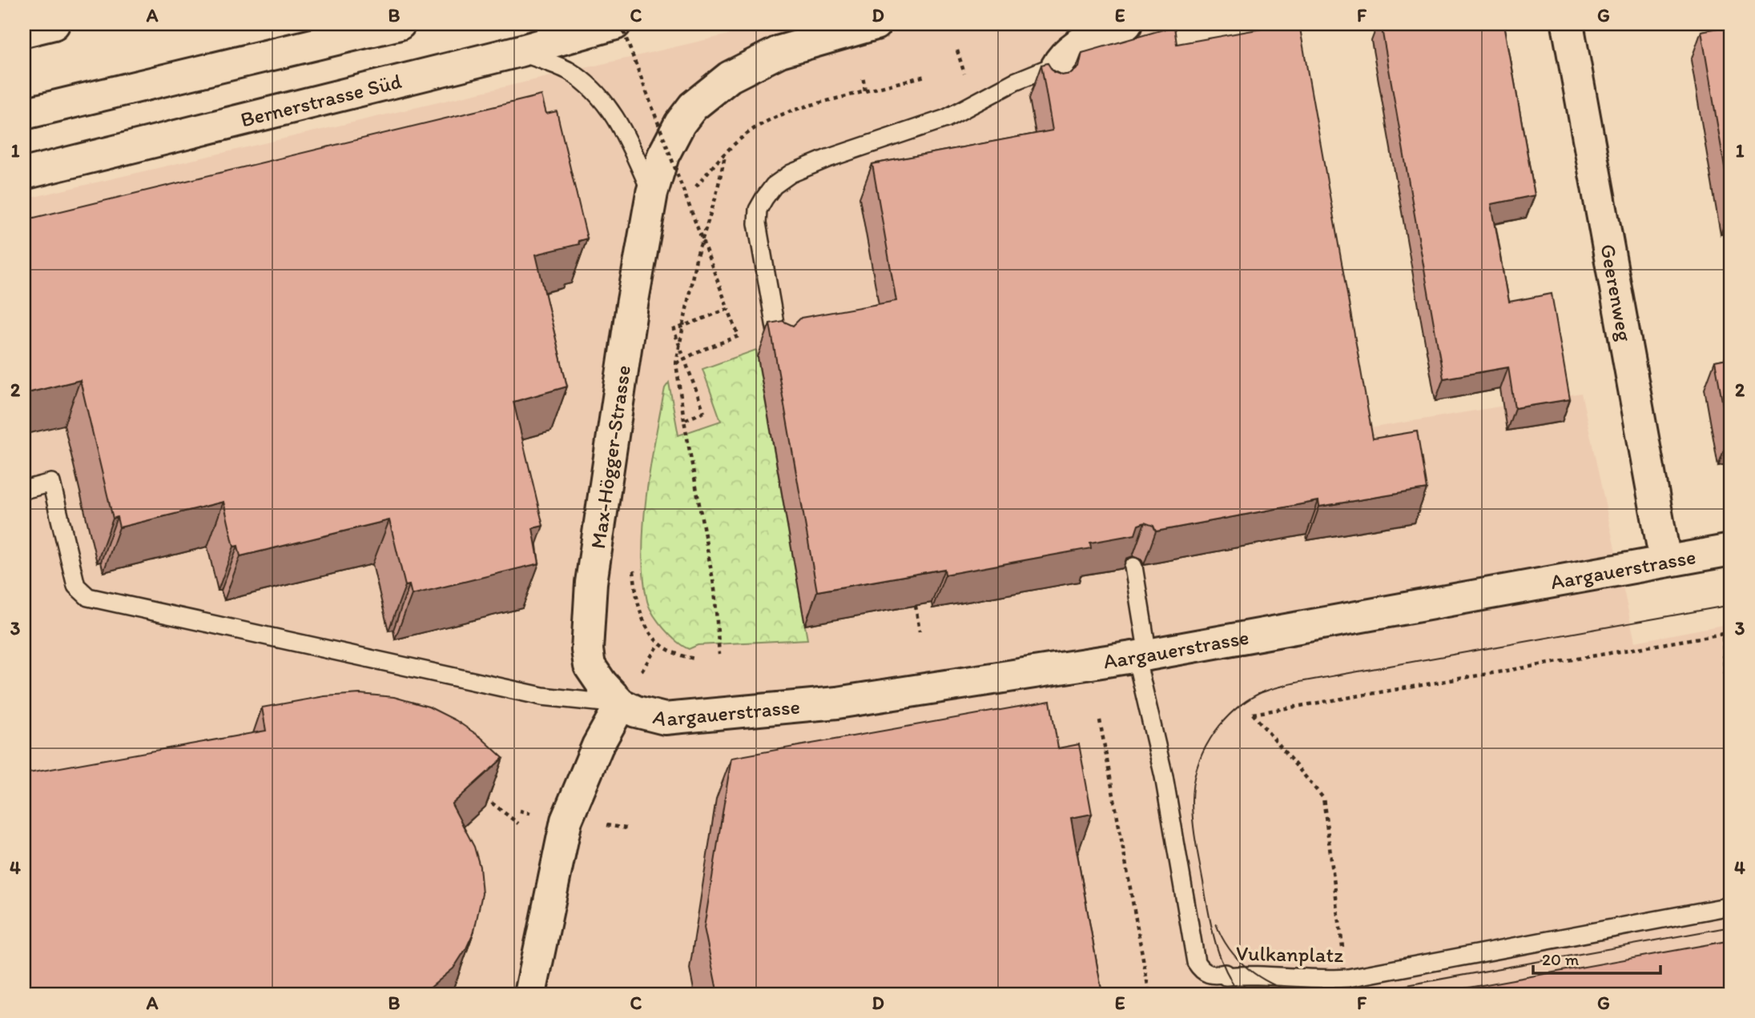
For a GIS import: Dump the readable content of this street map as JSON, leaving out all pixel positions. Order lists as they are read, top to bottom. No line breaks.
{"streets":{"main road":["Bernerstrasse Süd","Geerenweg","Max-Högger-Strasse","Aargauerstrasse"],"lane":["Vulkanplatz"]},"crossings":[["Geerenweg","Aargauerstrasse"],["Max-Högger-Strasse","Aargauerstrasse"],["Aargauerstrasse","Vulkanplatz"]],"scale_bar":"20 m","grid":{"columns":["A","B","C","D","E","F","G"],"rows":["1","2","3","4"]}}
